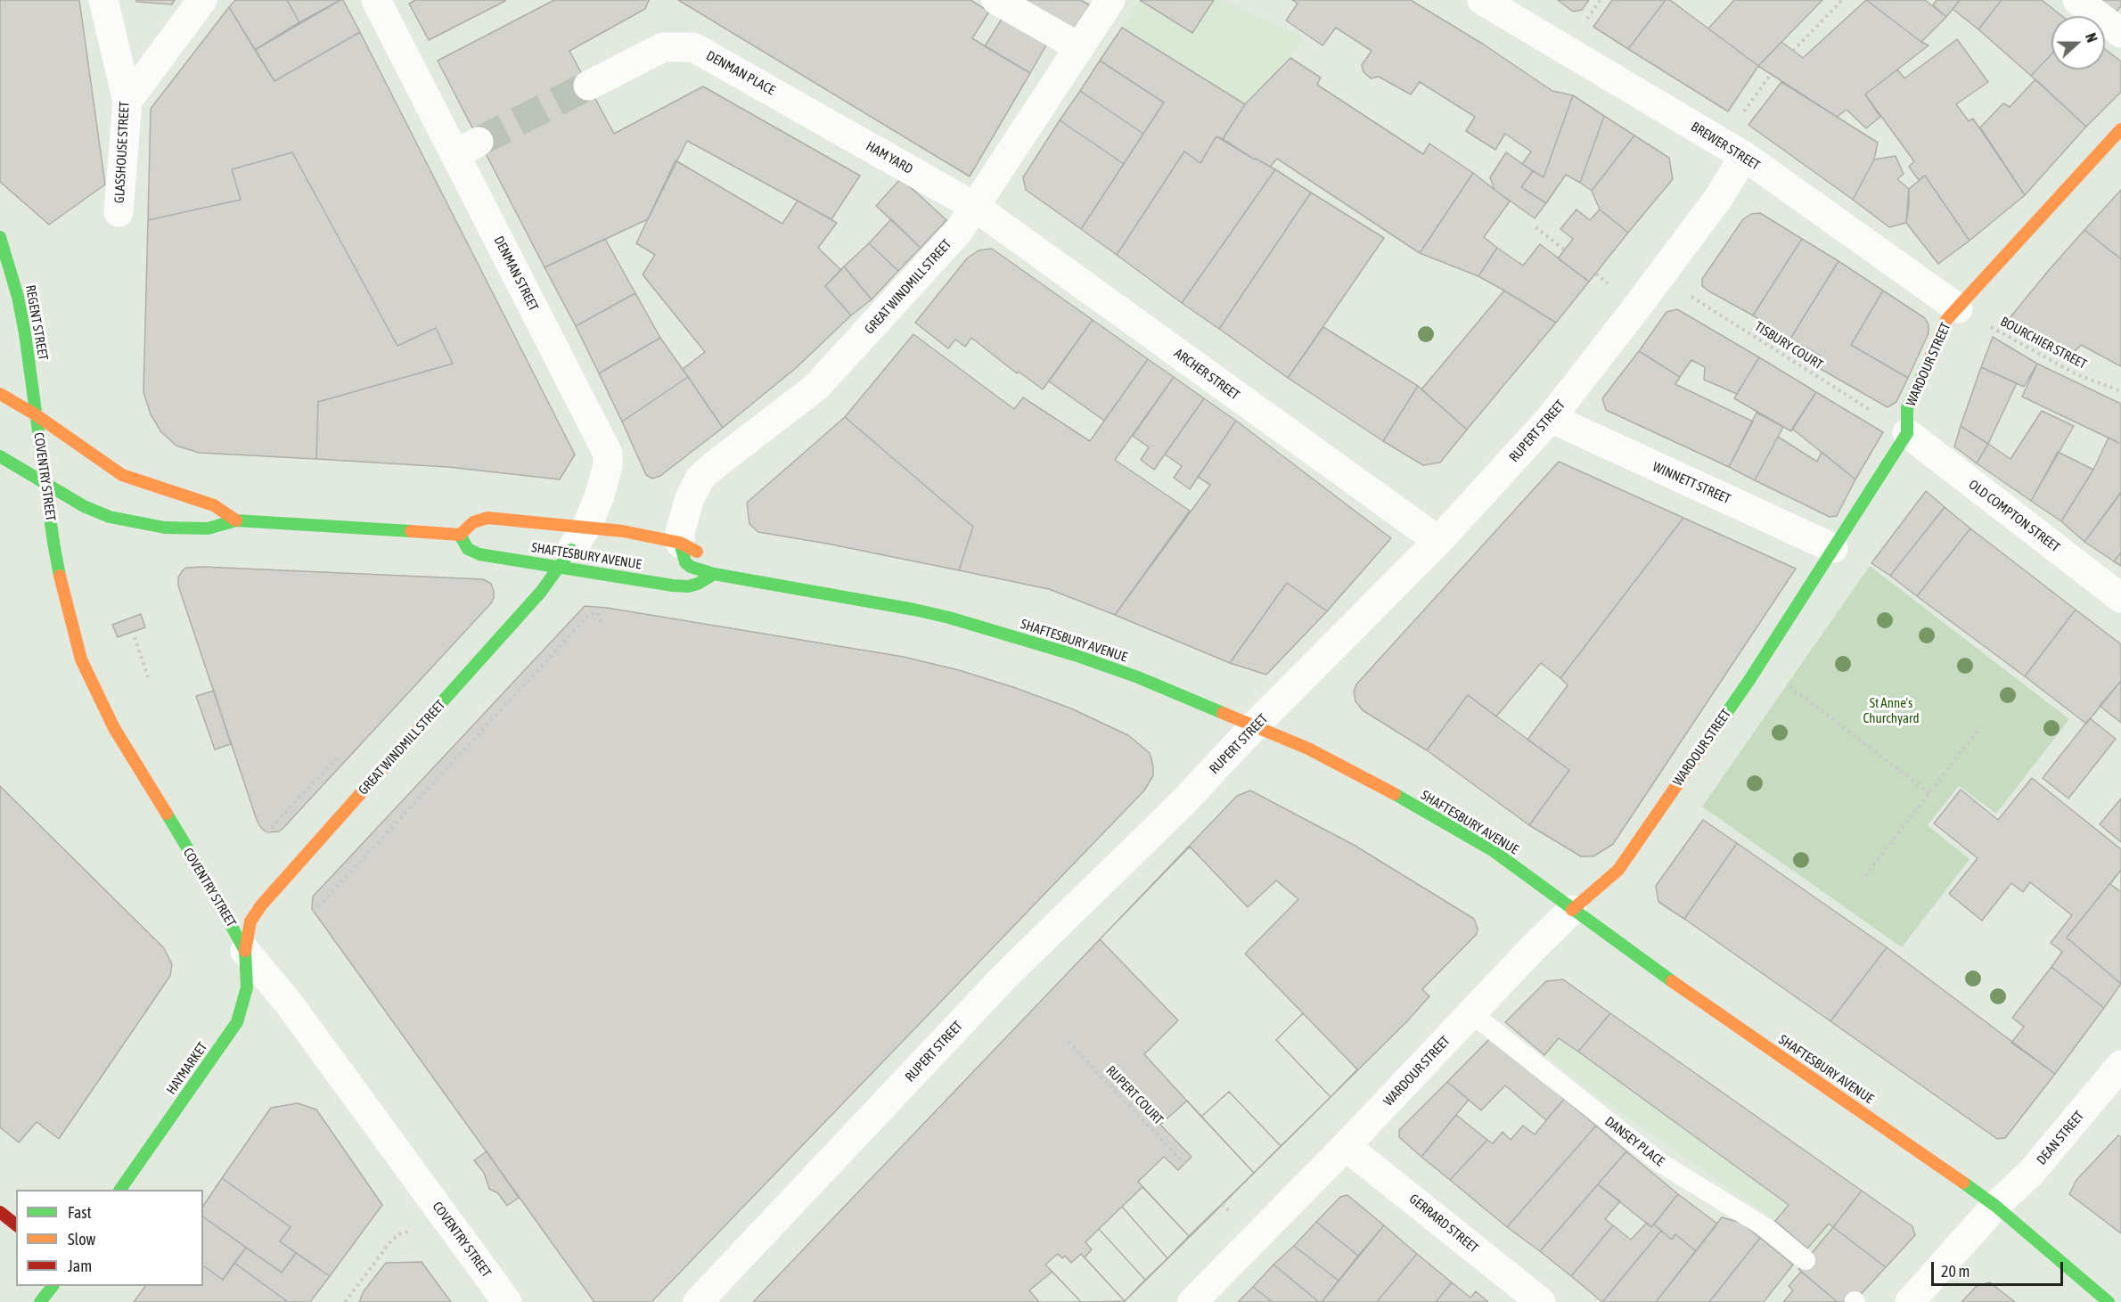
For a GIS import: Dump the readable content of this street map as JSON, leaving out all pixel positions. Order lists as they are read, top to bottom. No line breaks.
{"streets":{"main road":["GREAT WINDMILL STREET","REGENT STREET","WARDOUR STREET","COVENTRY STREET","SHAFTESBURY AVENUE","HAYMARKET"],"street":["DENMAN PLACE","BREWER STREET","GLASSHOUSE STREET","HAM YARD","DENMAN STREET","ARCHER STREET","RUPERT STREET","WINNETT STREET","OLD COMPTON STREET","DEAN STREET","GERRARD STREET"],"lane":["DANSEY PLACE"],"path":["BOURCHIER STREET","TISBURY COURT","RUPERT COURT"]},"crossings":[["DENMAN PLACE","HAM YARD"],["BREWER STREET","BOURCHIER STREET"],["BREWER STREET","WARDOUR STREET"],["BREWER STREET","RUPERT STREET"],["HAM YARD","GREAT WINDMILL STREET"],["HAM YARD","ARCHER STREET"],["DENMAN STREET","GREAT WINDMILL STREET"],["DENMAN STREET","SHAFTESBURY AVENUE"],["GREAT WINDMILL STREET","ARCHER STREET"],["GREAT WINDMILL STREET","COVENTRY STREET"],["GREAT WINDMILL STREET","SHAFTESBURY AVENUE"],["GREAT WINDMILL STREET","HAYMARKET"],["REGENT STREET","COVENTRY STREET"],["BOURCHIER STREET","WARDOUR STREET"],["TISBURY COURT","WARDOUR STREET"],["TISBURY COURT","RUPERT STREET"],["TISBURY COURT","OLD COMPTON STREET"],["WARDOUR STREET","WINNETT STREET"],["WARDOUR STREET","OLD COMPTON STREET"],["WARDOUR STREET","SHAFTESBURY AVENUE"],["WARDOUR STREET","DANSEY PLACE"],["WARDOUR STREET","GERRARD STREET"],["ARCHER STREET","RUPERT STREET"],["RUPERT STREET","WINNETT STREET"],["RUPERT STREET","SHAFTESBURY AVENUE"],["COVENTRY STREET","HAYMARKET"],["SHAFTESBURY AVENUE","DEAN STREET"]],"parks":["St Anne's Churchyard"],"legend":["Fast","Slow","Jam"],"scale_bar":"20 m","north":"right"}
